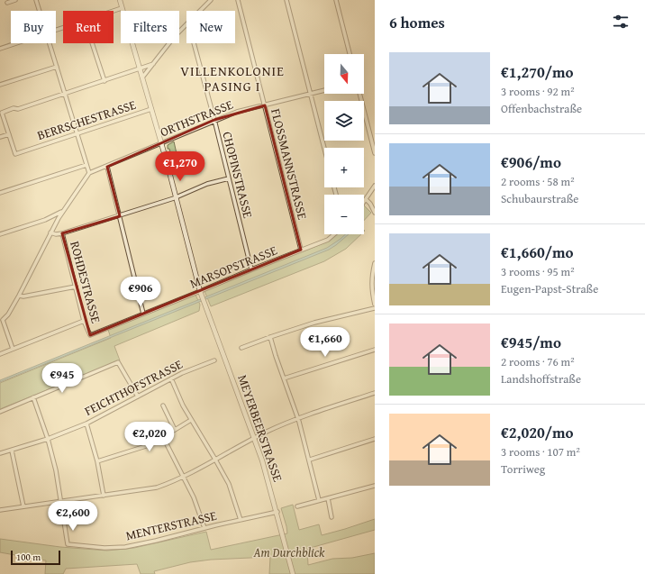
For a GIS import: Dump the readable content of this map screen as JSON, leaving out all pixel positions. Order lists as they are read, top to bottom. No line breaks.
{"streets":{"street":["ORTHSTRASSE","BERRSCHESTRASSE","FLOSSMANNSTRASSE","CHOPINSTRASSE","MARSOPSTRASSE","ROHDESTRASSE","FEICHTHOFSTRASSE","MEYERBEERSTRASSE","MENTERSTRASSE"]},"crossings":[["ORTHSTRASSE","FLOSSMANNSTRASSE"],["ORTHSTRASSE","CHOPINSTRASSE"],["ORTHSTRASSE","MEYERBEERSTRASSE"],["BERRSCHESTRASSE","MEYERBEERSTRASSE"],["FLOSSMANNSTRASSE","MARSOPSTRASSE"],["CHOPINSTRASSE","MARSOPSTRASSE"],["MARSOPSTRASSE","ROHDESTRASSE"],["MARSOPSTRASSE","MEYERBEERSTRASSE"],["FEICHTHOFSTRASSE","MENTERSTRASSE"],["MEYERBEERSTRASSE","MENTERSTRASSE"]],"districts":["VILLENKOLONIE PASING I"],"parks":["Am Durchblick"],"scale_bar":"100 m","north":"bottom","page":{"heading":"6 homes","chip":["Buy","Rent","Filters","New"],"list":[{"name":"€1,270/mo","note":"3 rooms · 92 m² · Offenbachstraße"},{"name":"€906/mo","note":"2 rooms · 58 m² · Schubaurstraße"},{"name":"€1,660/mo","note":"3 rooms · 95 m² · Eugen-Papst-Straße"},{"name":"€945/mo","note":"2 rooms · 76 m² · Landshoffstraße"},{"name":"€2,020/mo","note":"3 rooms · 107 m² · Torriweg"}],"map_buttons":["+","−"],"price":["€1,270","€906","€1,660","€945","€2,020","€2,600"],"scale":"100 m"}}
